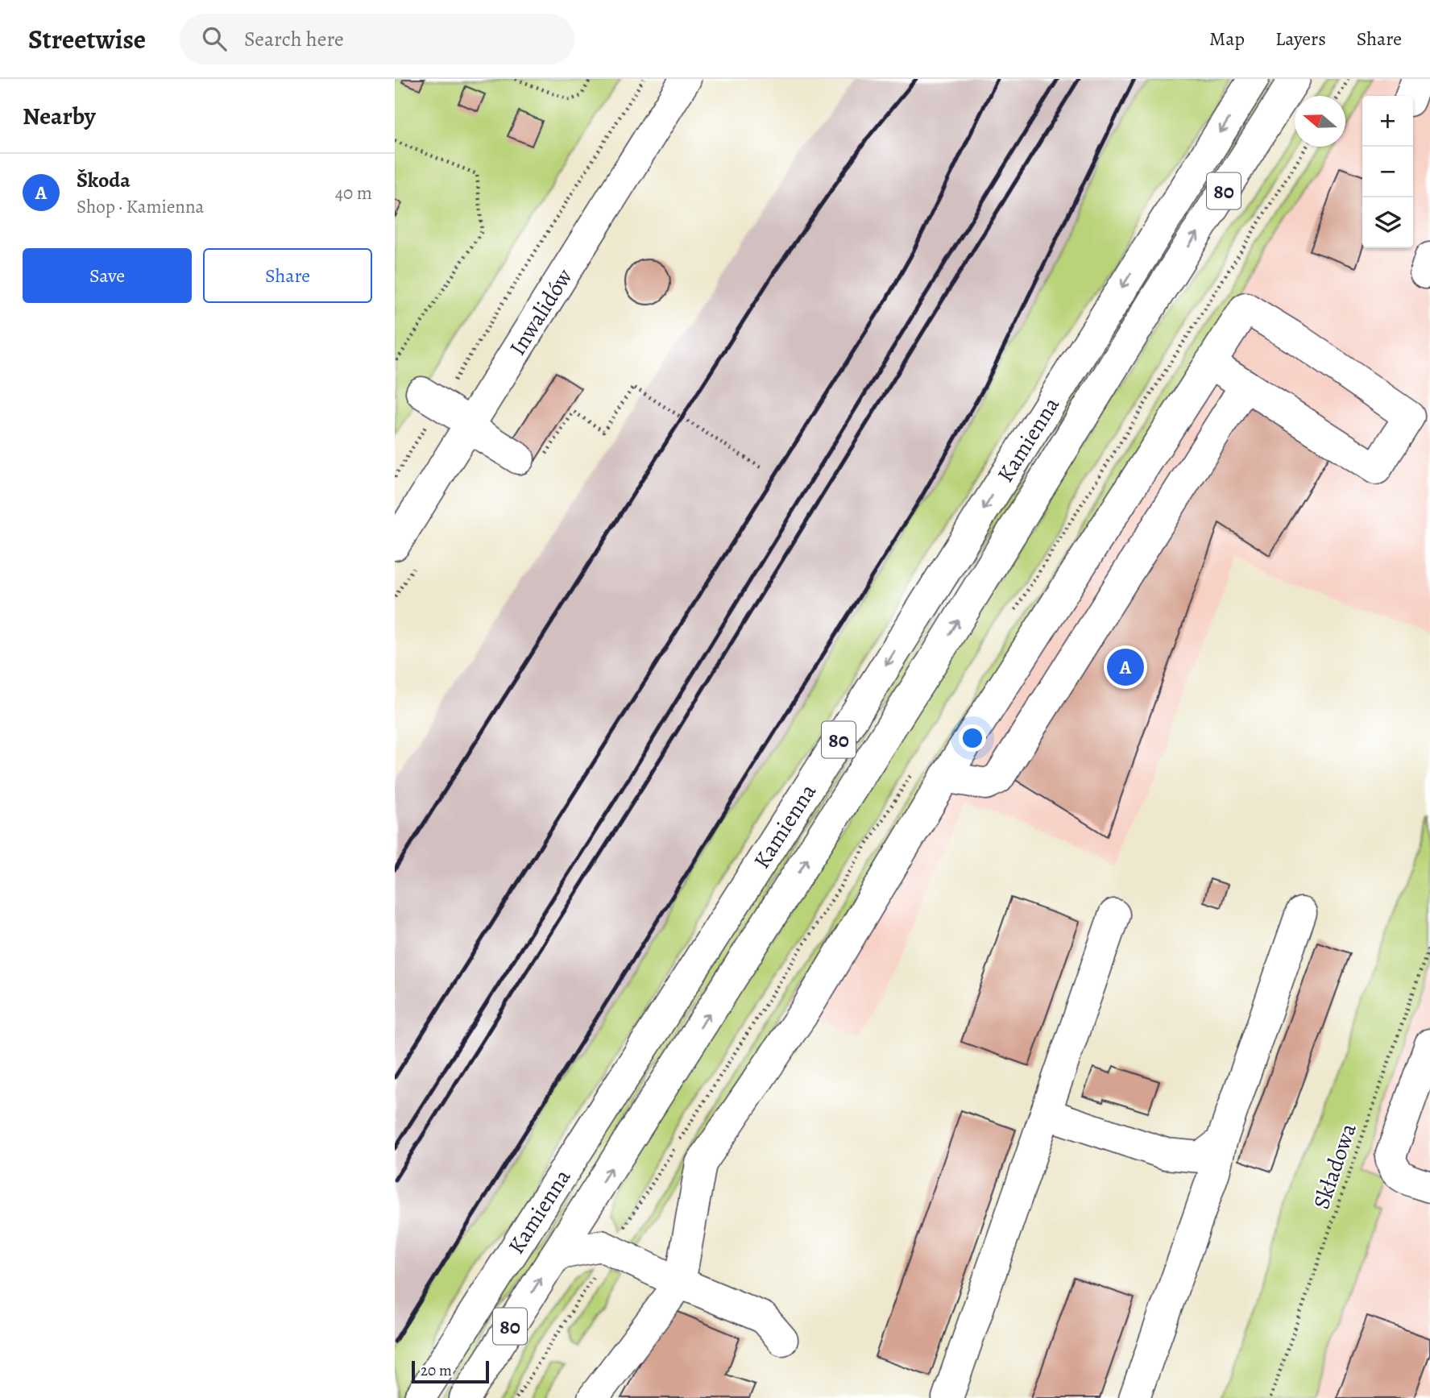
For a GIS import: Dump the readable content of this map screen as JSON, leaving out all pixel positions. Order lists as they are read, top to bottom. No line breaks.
{"streets":{"main road":["80","Inwalidów","Kamienna"],"path":["Składowa"]},"scale_bar":"20 m","north":"left","page":{"header":"Streetwise","search":"Search here","nav":["Map","Layers","Share"],"heading":"Nearby","map_buttons":["+","−"],"list":[{"mark":"A","name":"Škoda","note":"Shop · Kamienna","value":"40 m"}],"buttons":["Save","Share"],"pins":"A","scale":"20 m"}}
